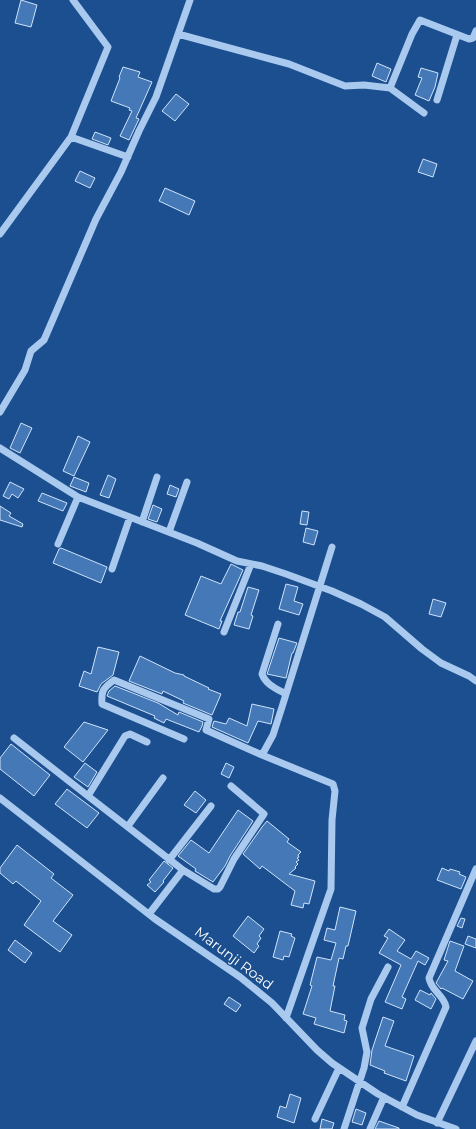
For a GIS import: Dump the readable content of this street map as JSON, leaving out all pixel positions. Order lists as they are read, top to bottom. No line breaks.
{"streets":{"street":["Marunji Road"]}}
